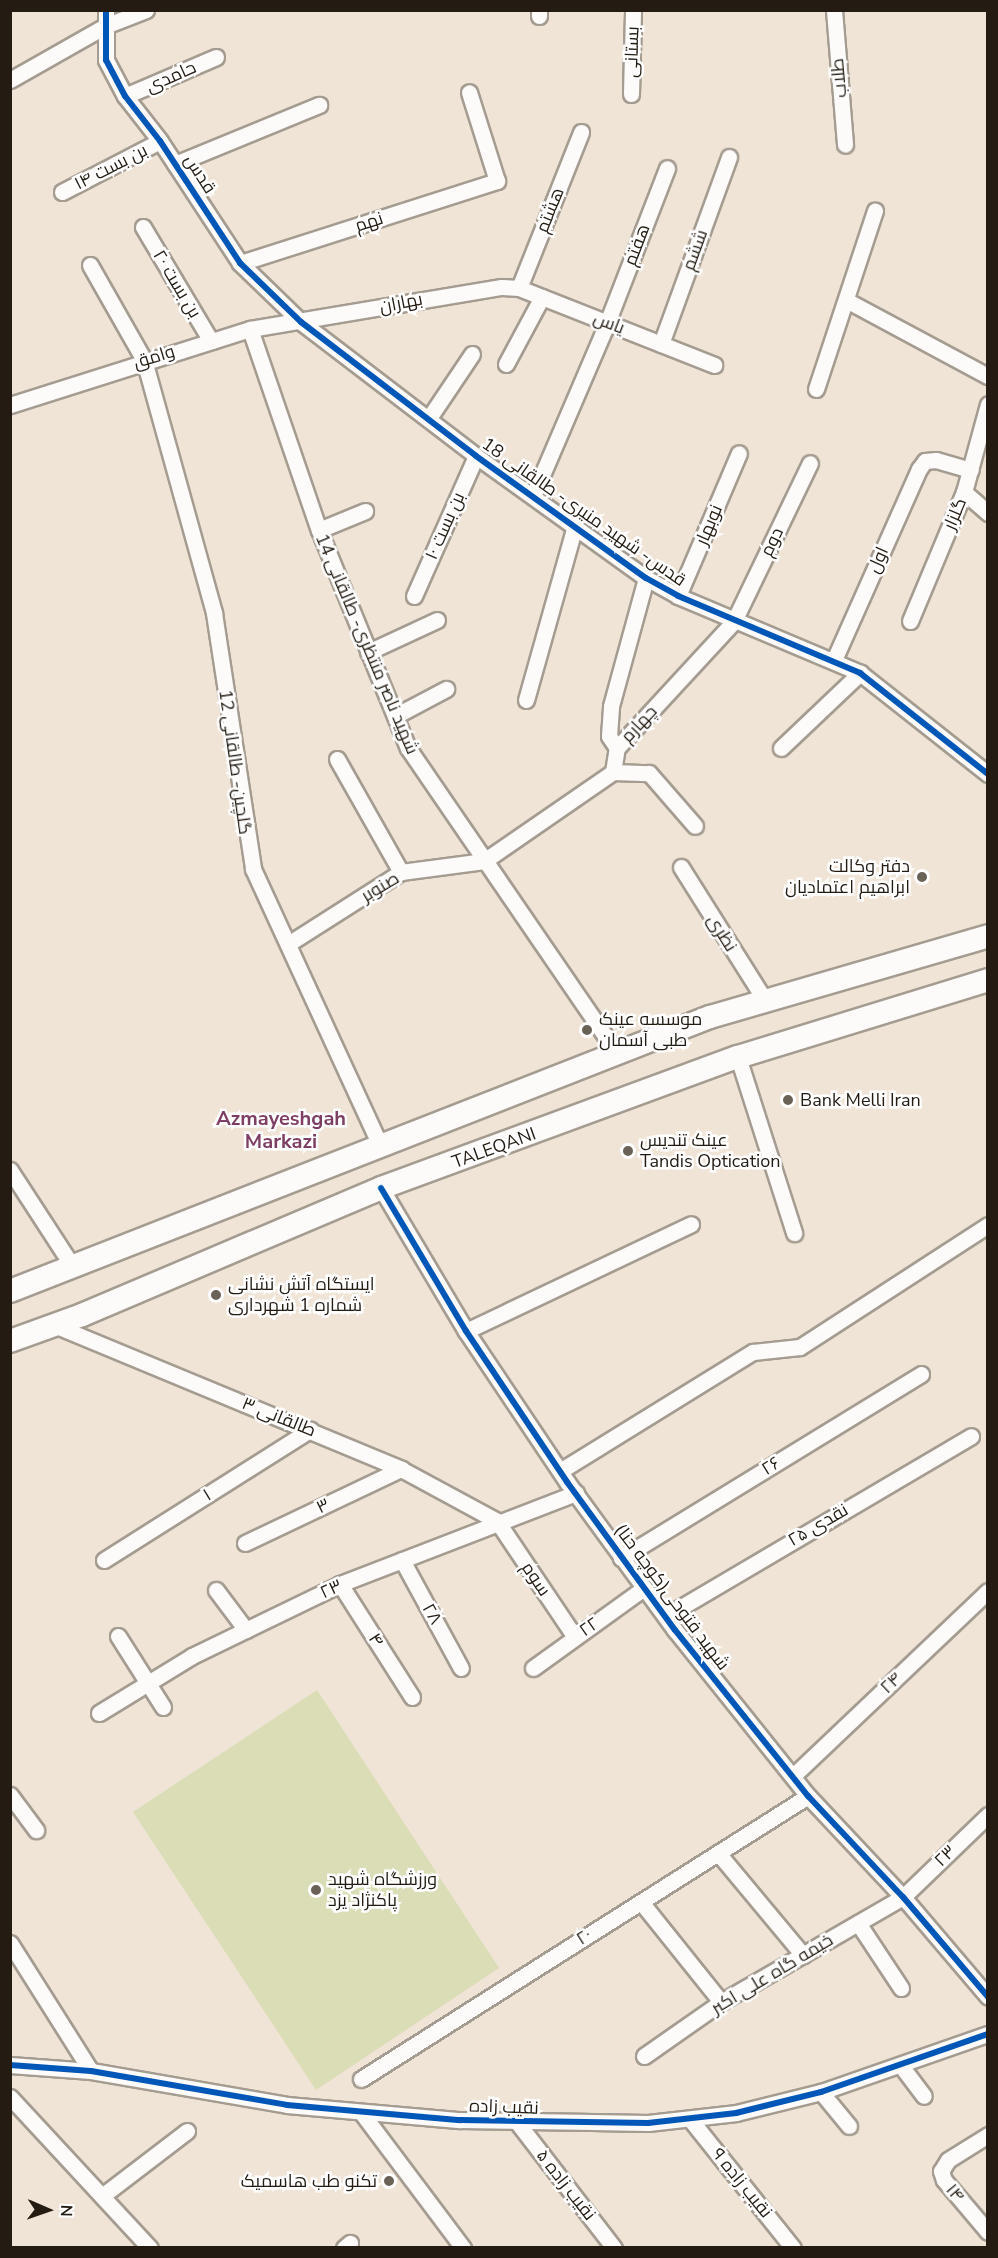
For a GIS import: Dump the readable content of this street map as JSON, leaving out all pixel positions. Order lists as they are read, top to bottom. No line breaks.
{"streets":{"main road":["TALEQANI"],"street":["بستانی","حامدی","طلاب","بن بست ۱۴","قدس","هشتم","نهم","هفتم","ششم","بن بست ۲۰","بهاران","یاس","وامق","قدس- شهید منیری- طالقانی 18","گلزار","نوبهار","بن بست ۱۰","دوم","اول","شهید ناصر منتظری- طالقانی 14","چهارم","گلچین- طالقانی 12","صنوبر","نظری","طالقانی ۳","۲۶","۱","۳","۲۵ نقدی","سوم","۲۳","(کوچه حنا)شهید فتوحی","۲۸","۲۲","۴","۲۴","۲۰","خیمه گاه علی اکبر","نقیب زاده","نقیب زاده ۹","نقیب زاده ۵","۱۴"]},"crossings":[["حامدی","قدس"],["بن بست ۱۴","قدس"],["قدس","نهم"],["قدس","بهاران"],["قدس","وامق"],["قدس","قدس- شهید منیری- طالقانی 18"],["هشتم","یاس"],["هفتم","یاس"],["هفتم","قدس- شهید منیری- طالقانی 18"],["ششم","یاس"],["بن بست ۲۰","وامق"],["بهاران","یاس"],["بهاران","وامق"],["بهاران","قدس- شهید منیری- طالقانی 18"],["وامق","قدس- شهید منیری- طالقانی 18"],["وامق","شهید ناصر منتظری- طالقانی 14"],["وامق","گلچین- طالقانی 12"],["قدس- شهید منیری- طالقانی 18","نوبهار"],["قدس- شهید منیری- طالقانی 18","بن بست ۱۰"],["قدس- شهید منیری- طالقانی 18","دوم"],["قدس- شهید منیری- طالقانی 18","اول"],["قدس- شهید منیری- طالقانی 18","چهارم"],["گلزار","اول"],["دوم","چهارم"],["شهید ناصر منتظری- طالقانی 14","صنوبر"],["گلچین- طالقانی 12","صنوبر"],["TALEQANI","طالقانی ۳"],["TALEQANI","(کوچه حنا)شهید فتوحی"],["طالقانی ۳","۱"],["طالقانی ۳","۳"],["طالقانی ۳","سوم"],["طالقانی ۳","۲۳"],["۲۶","(کوچه حنا)شهید فتوحی"],["۲۵ نقدی","(کوچه حنا)شهید فتوحی"],["سوم","۲۳"],["سوم","۲۲"],["۲۳","(کوچه حنا)شهید فتوحی"],["۲۳","۲۸"],["۲۳","۴"],["۲۳","خیمه گاه علی اکبر"],["(کوچه حنا)شهید فتوحی","۲۲"],["(کوچه حنا)شهید فتوحی","۲۴"],["(کوچه حنا)شهید فتوحی","۲۰"],["(کوچه حنا)شهید فتوحی","خیمه گاه علی اکبر"],["نقیب زاده","نقیب زاده ۹"],["نقیب زاده","نقیب زاده ۵"]],"districts":["Azmayeshgah Markazi"],"places":["دفتر وکالت ابراهیم اعتمادیان","موسسه عینک طبی آسمان","Bank Melli Iran","عینک تندیس Tandis Optication","ایستگاه آتش نشانی شماره 1 شهرداری","ورزشگاه شهید پاکنژاد یزد","تکنو طب هاسمیک"],"north":"right"}
